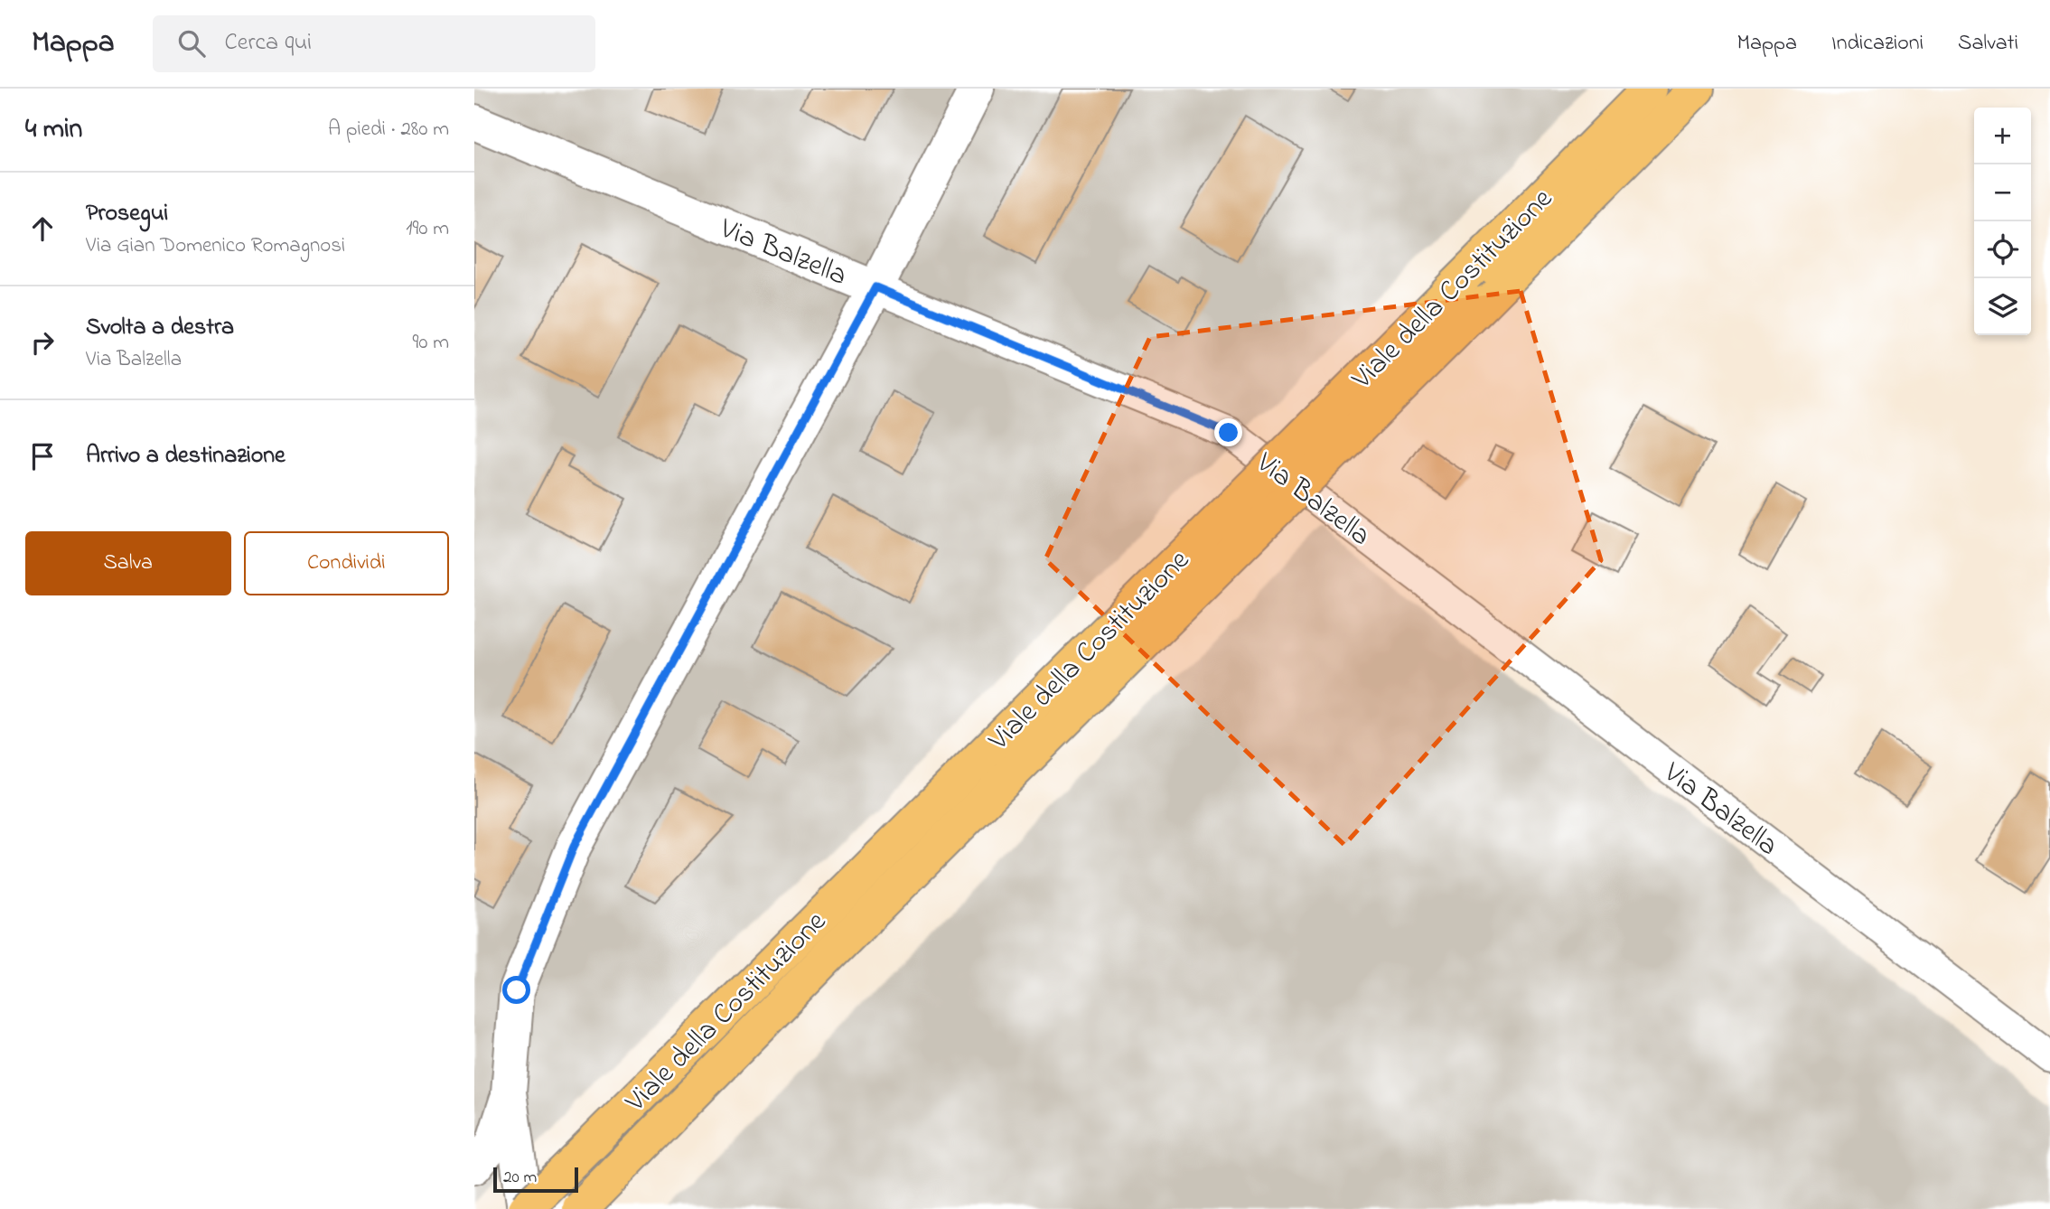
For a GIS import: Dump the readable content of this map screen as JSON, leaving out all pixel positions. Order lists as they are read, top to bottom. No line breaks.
{"streets":{"highway":["Viale della Costituzione"],"street":["Via Balzella"]},"scale_bar":"20 m","page":{"header":"Mappa","search":"Cerca qui","nav":["Mappa","Indicazioni","Salvati"],"heading":["4 min","A piedi · 280 m"],"map_buttons":["+","−"],"list":[["Prosegui","Via Gian Domenico Romagnosi","190 m"],["Svolta a destra","Via Balzella","90 m"],"Arrivo a destinazione"],"buttons":["Salva","Condividi"],"scale":"20 m"}}
